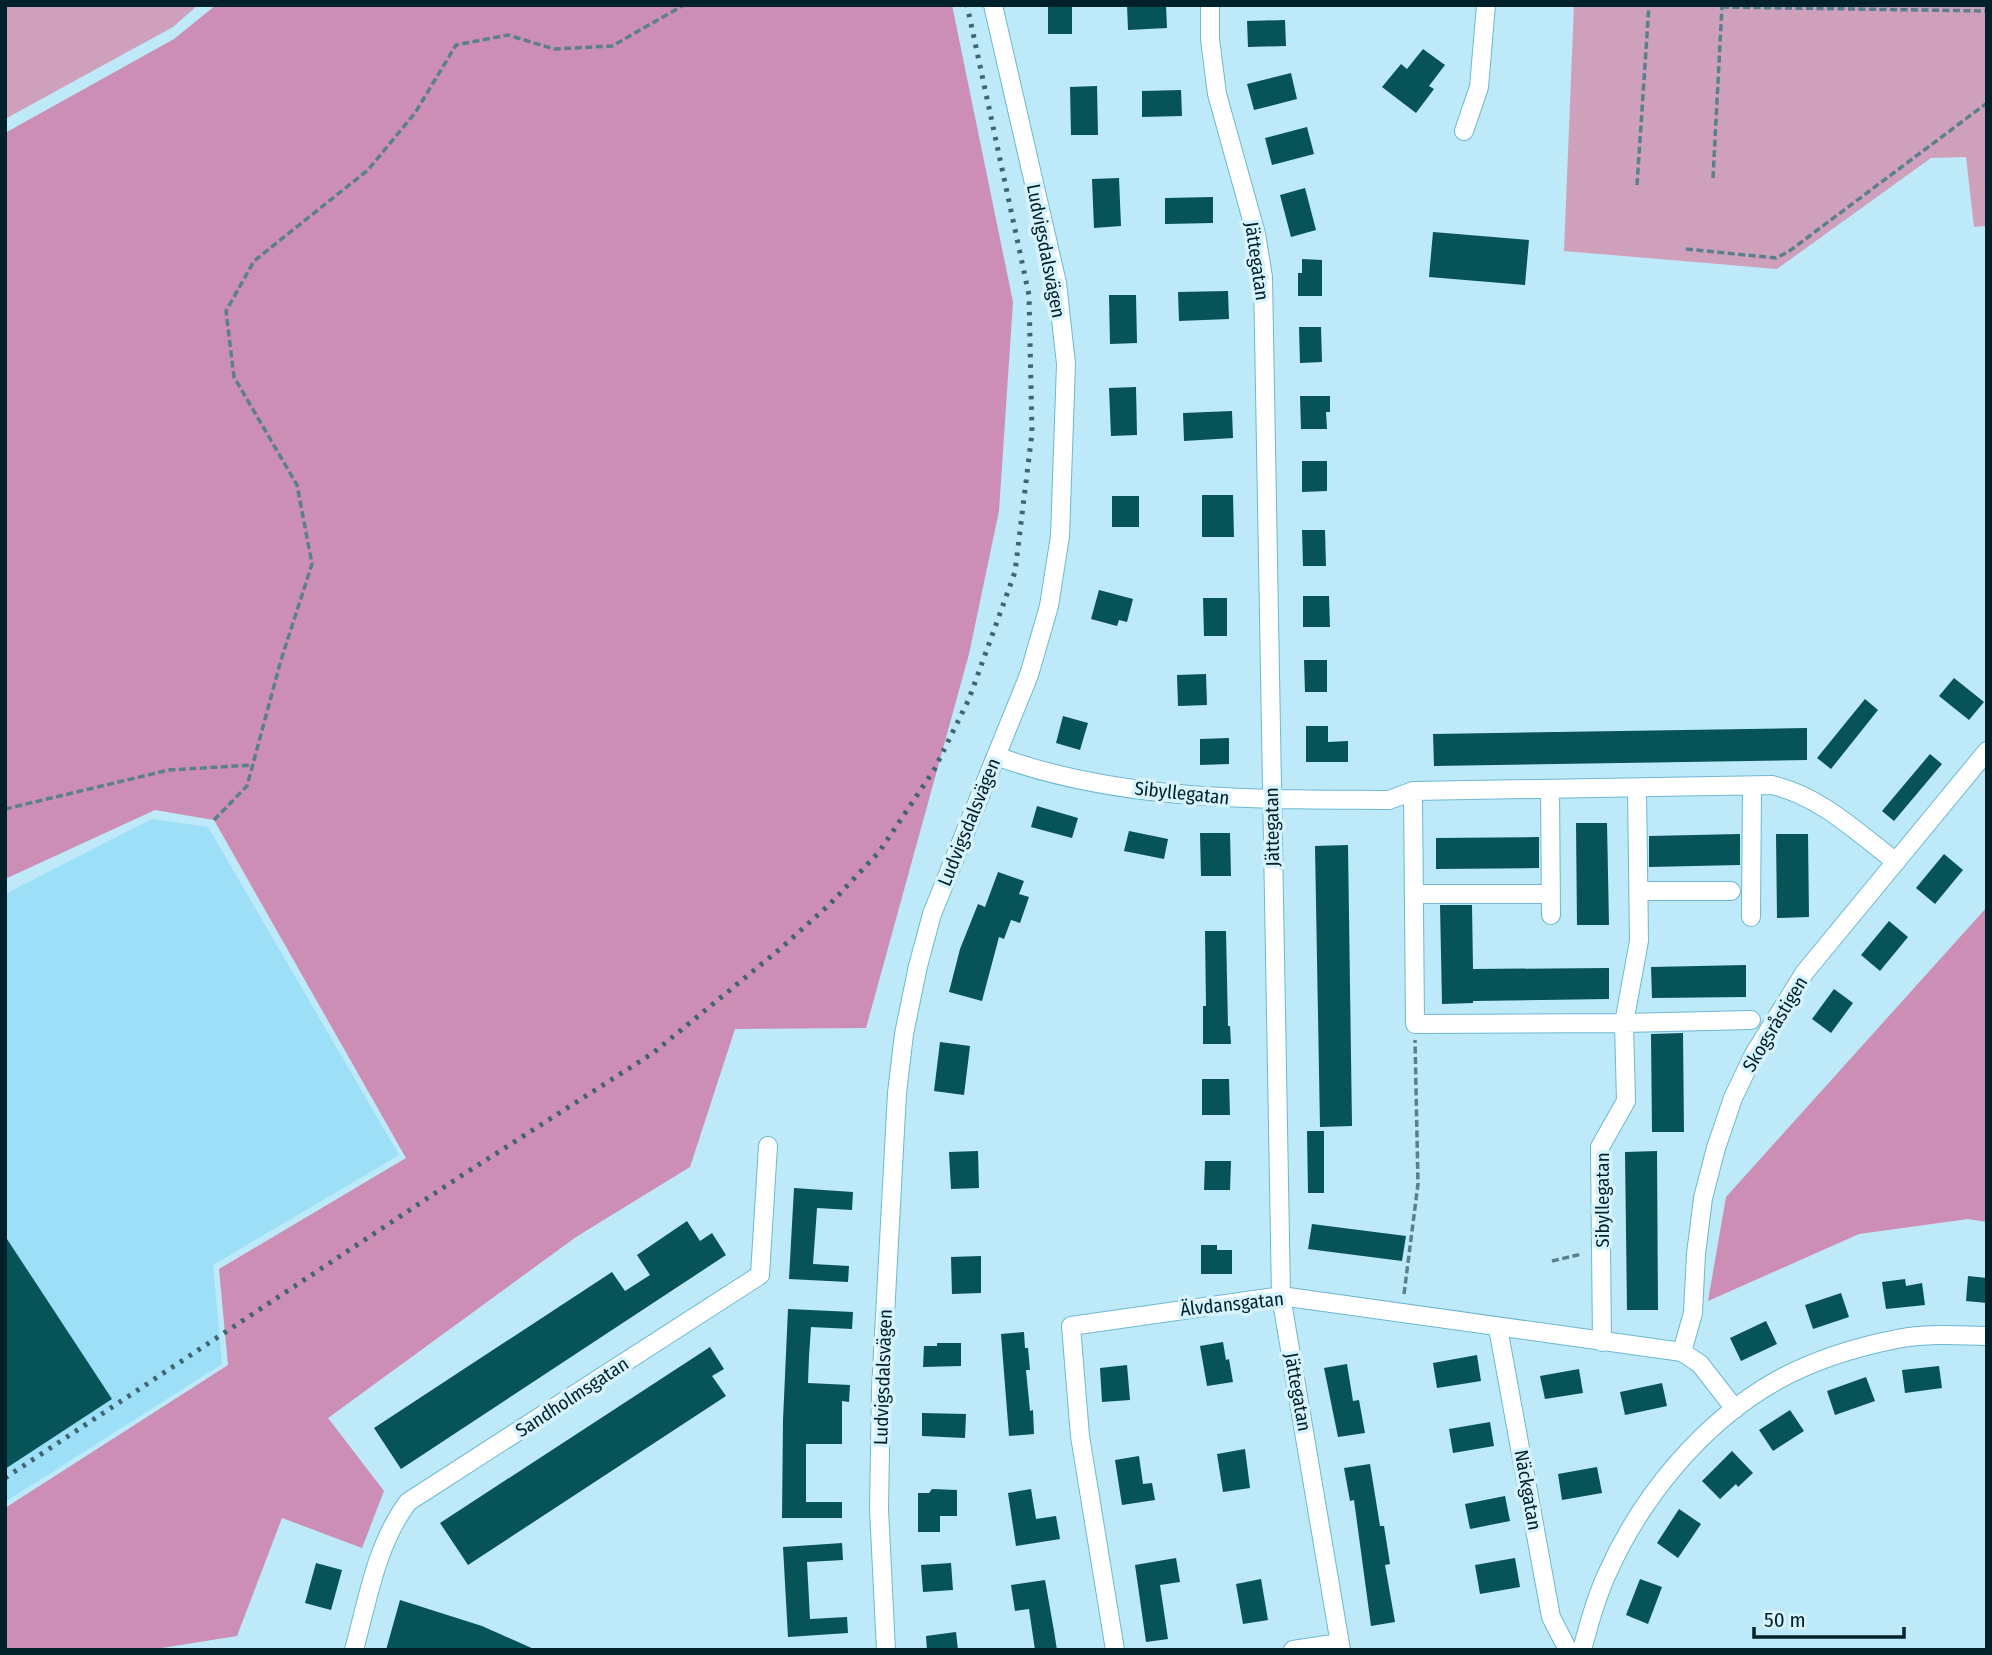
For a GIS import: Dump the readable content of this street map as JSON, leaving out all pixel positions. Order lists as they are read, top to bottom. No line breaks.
{"streets":{"street":["Ludvigsdalsvägen","Jättegatan","Sibyllegatan","Skogsråstigen","Älvdansgatan","Sandholmsgatan","Näckgatan"]},"crossings":[["Ludvigsdalsvägen","Sibyllegatan"],["Jättegatan","Sibyllegatan"],["Jättegatan","Älvdansgatan"],["Sibyllegatan","Skogsråstigen"],["Sibyllegatan","Älvdansgatan"],["Skogsråstigen","Älvdansgatan"],["Älvdansgatan","Näckgatan"]],"scale_bar":"50 m"}
